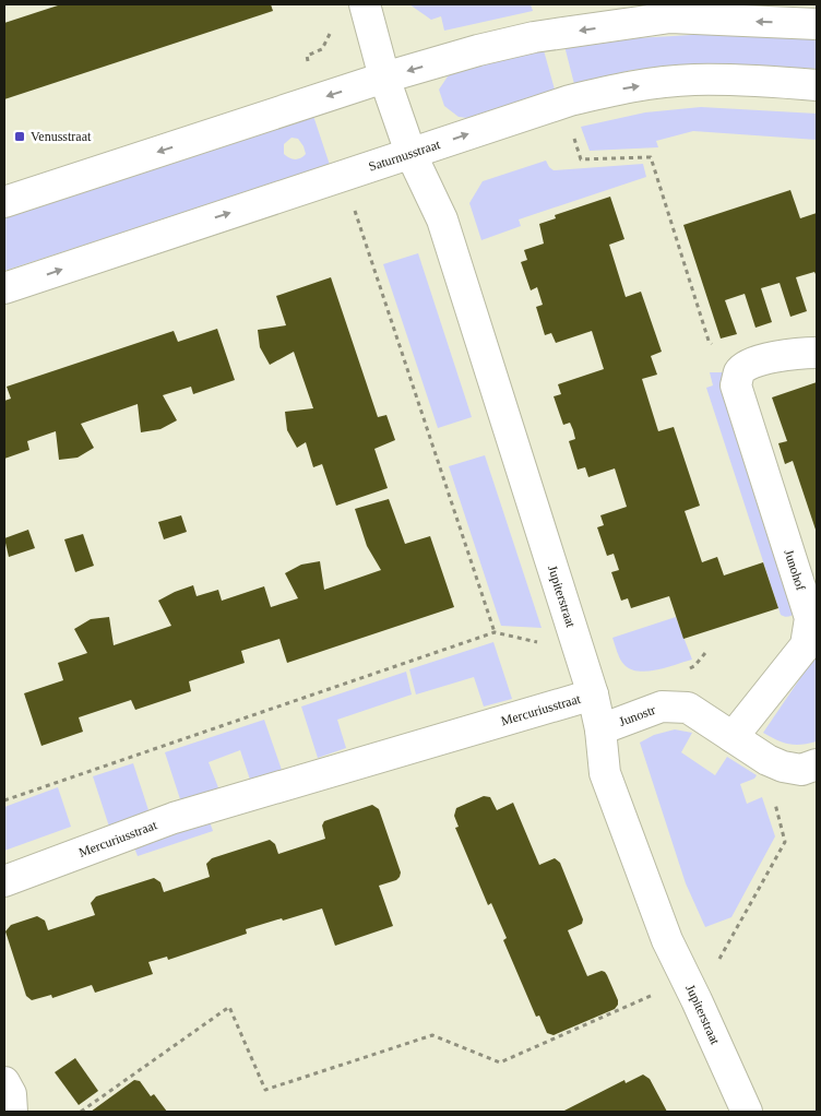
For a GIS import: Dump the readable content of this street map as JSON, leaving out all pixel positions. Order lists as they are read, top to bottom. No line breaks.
{"streets":{"street":["Saturnusstraat","Junohof","Jupiterstraat","Mercuriusstraat","Junostr"]},"crossings":[["Saturnusstraat","Jupiterstraat"],["Junohof","Junostr"],["Jupiterstraat","Mercuriusstraat"],["Jupiterstraat","Junostr"]],"places":{"transit":["Venusstraat"]}}
